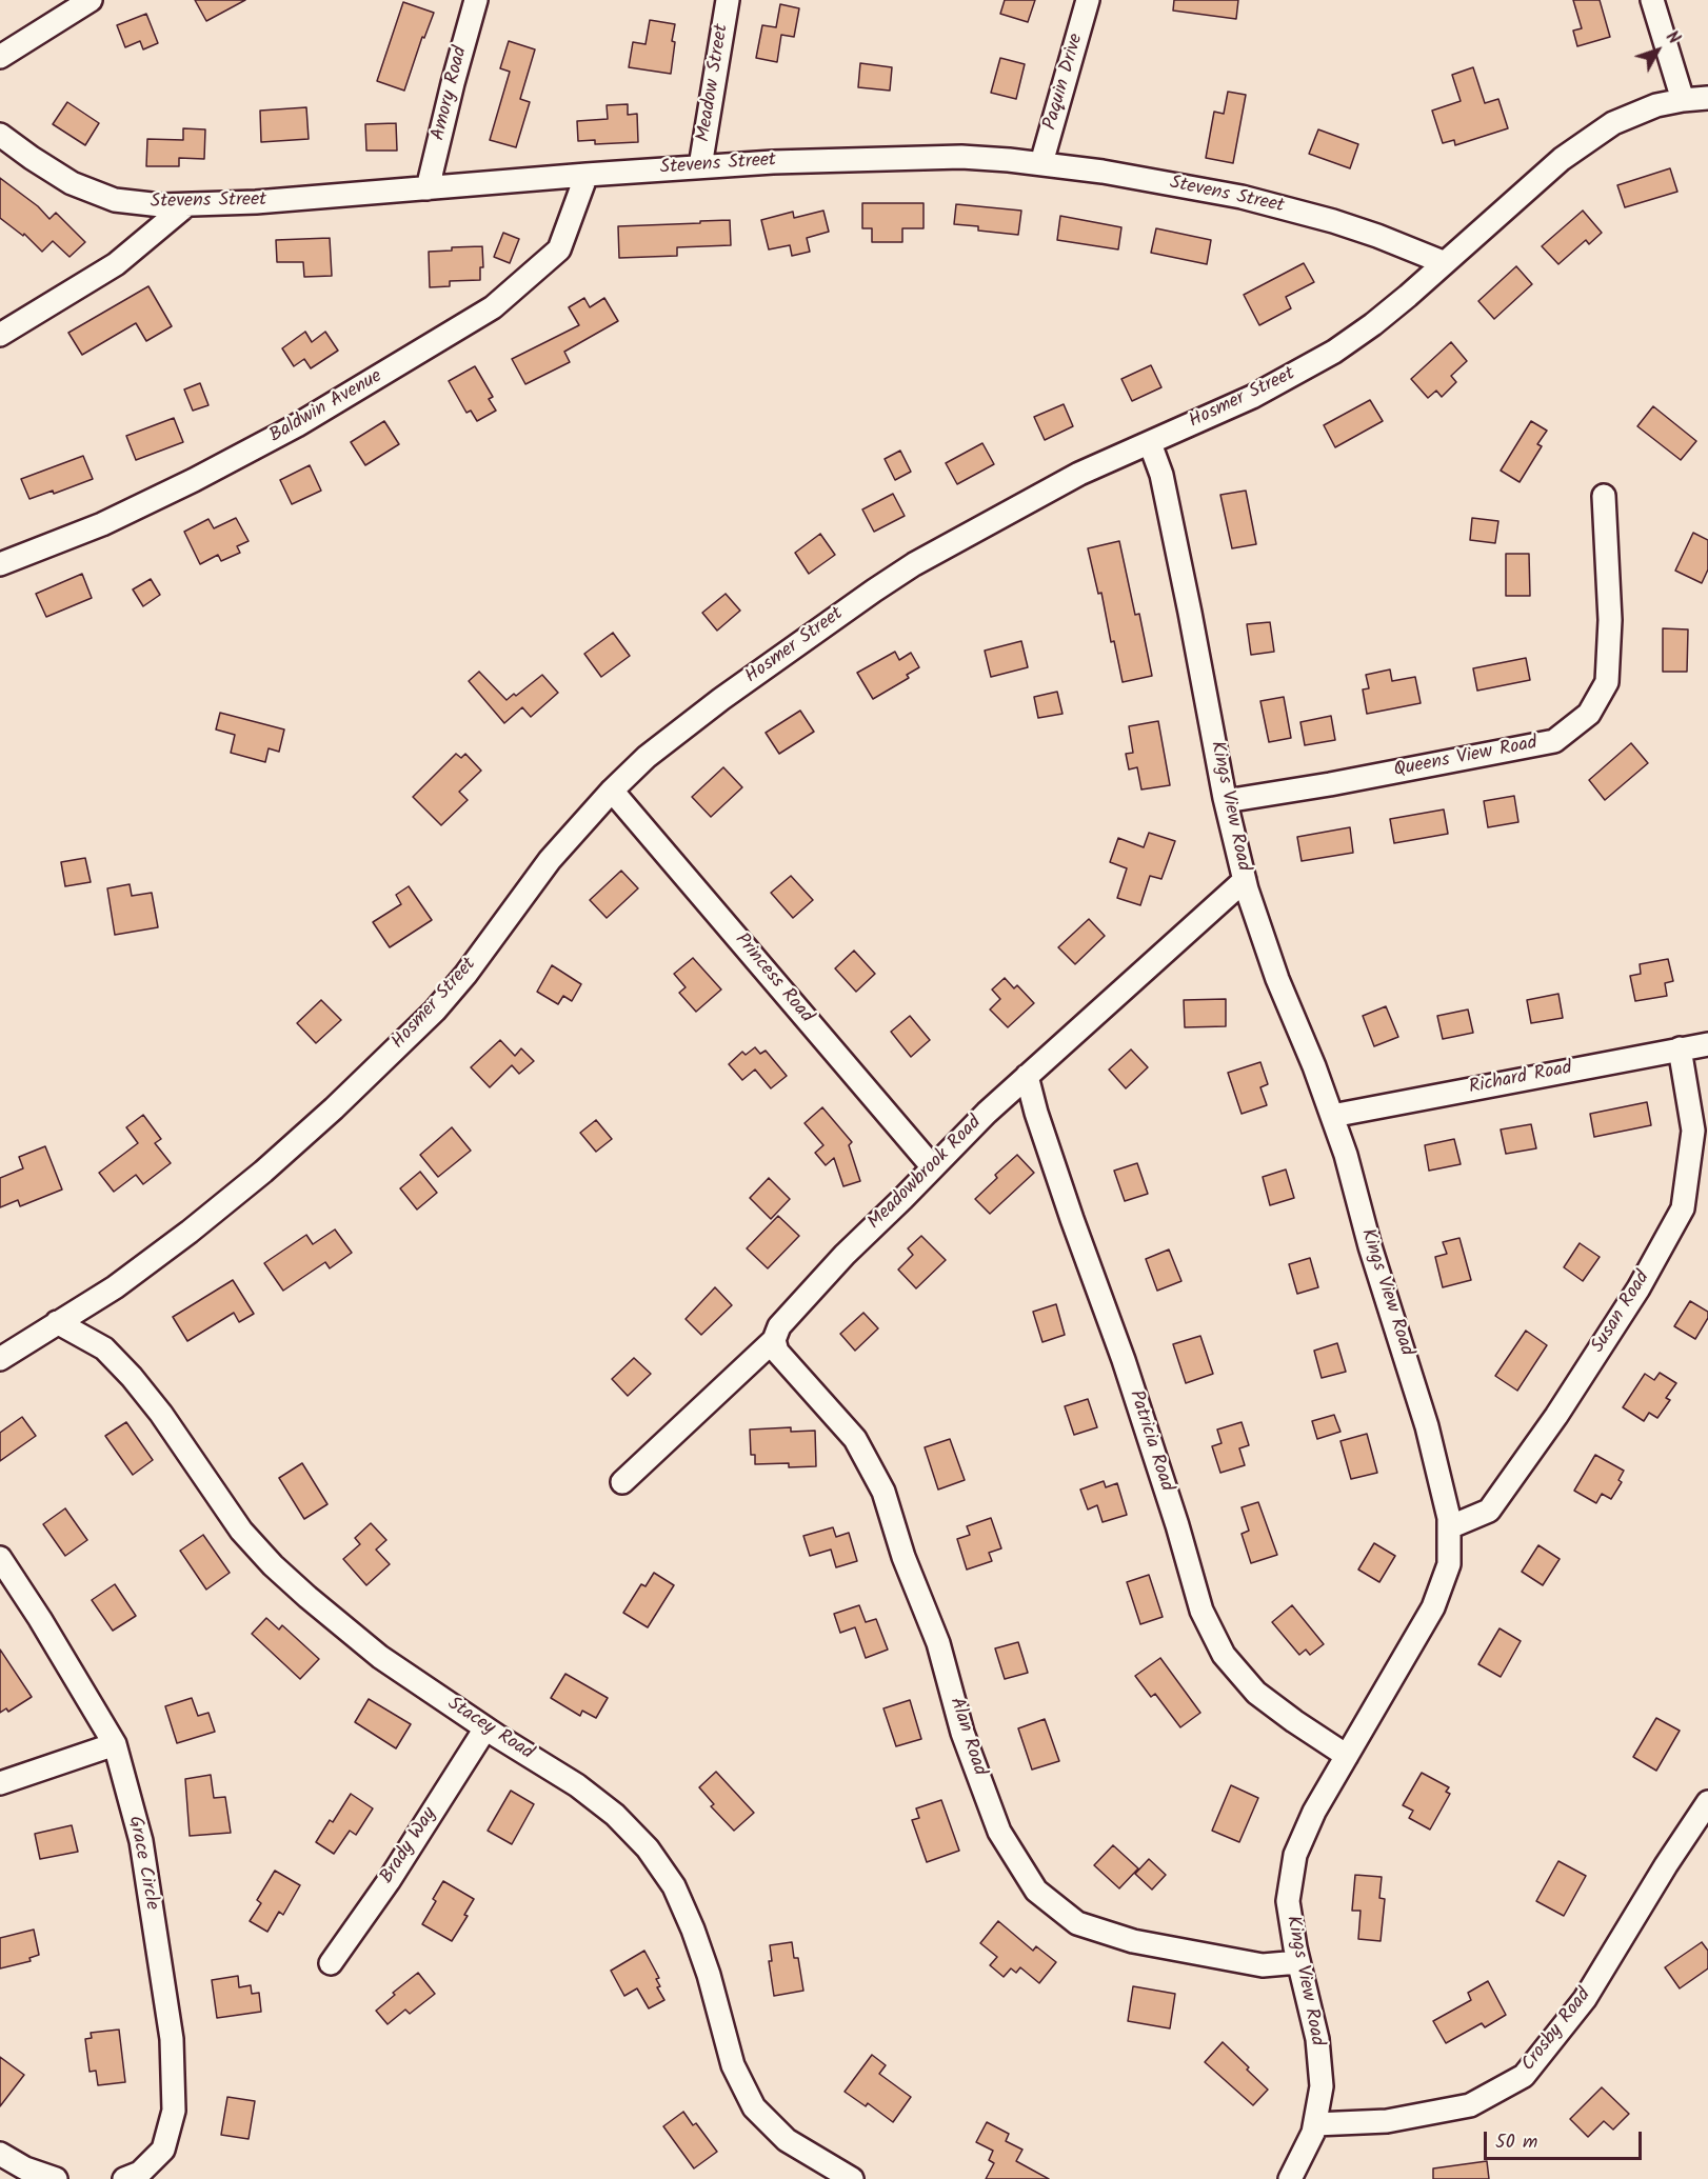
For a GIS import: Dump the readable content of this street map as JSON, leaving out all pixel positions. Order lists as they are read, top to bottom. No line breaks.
{"streets":{"street":["Paquin Drive","Meadow Street","Amory Road","Stevens Street","Hosmer Street","Baldwin Avenue","Queens View Road","Kings View Road","Princess Road","Richard Road","Meadowbrook Road","Susan Road","Patricia Road","Stacey Road","Alan Road","Brady Way","Grace Circle","Crosby Road"]},"crossings":[["Paquin Drive","Stevens Street"],["Meadow Street","Stevens Street"],["Amory Road","Stevens Street"],["Stevens Street","Hosmer Street"],["Stevens Street","Baldwin Avenue"],["Hosmer Street","Kings View Road"],["Hosmer Street","Princess Road"],["Hosmer Street","Stacey Road"],["Queens View Road","Kings View Road"],["Kings View Road","Richard Road"],["Kings View Road","Meadowbrook Road"],["Kings View Road","Susan Road"],["Kings View Road","Patricia Road"],["Kings View Road","Alan Road"],["Kings View Road","Crosby Road"],["Princess Road","Meadowbrook Road"],["Richard Road","Susan Road"],["Meadowbrook Road","Patricia Road"],["Meadowbrook Road","Alan Road"],["Stacey Road","Brady Way"]],"scale_bar":"50 m","north":"top right"}
